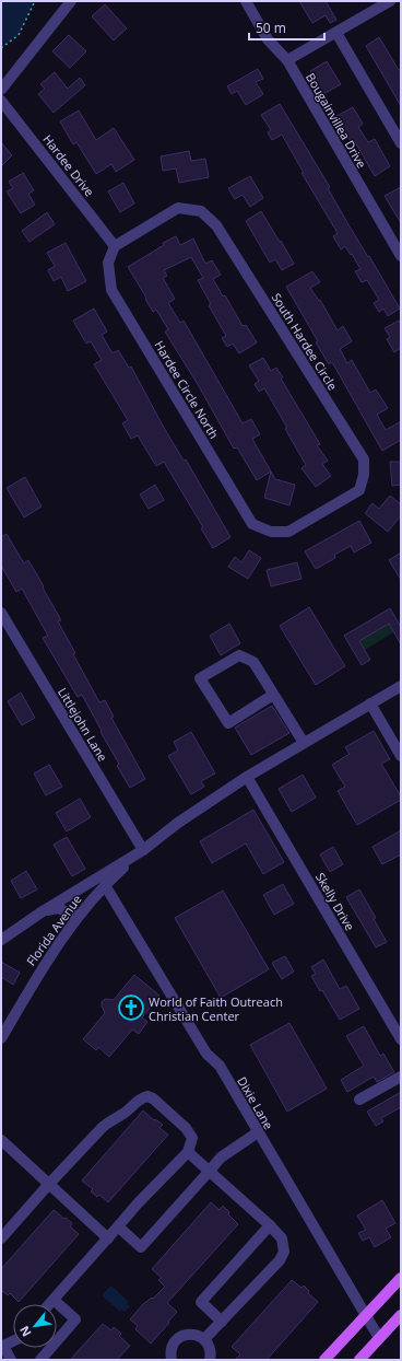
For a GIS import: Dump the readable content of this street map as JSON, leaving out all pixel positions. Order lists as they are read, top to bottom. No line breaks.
{"streets":{"street":["Bougainvillea Drive","Hardee Drive","South Hardee Circle","Hardee Circle North","Littlejohn Lane","Skelly Drive","Florida Avenue","Dixie Lane"]},"crossings":[["Hardee Drive","South Hardee Circle"],["Hardee Drive","Hardee Circle North"],["South Hardee Circle","Hardee Circle North"],["Littlejohn Lane","Florida Avenue"],["Florida Avenue","Dixie Lane"]],"places":{"church":["World of Faith Outreach Christian Center"]},"scale_bar":"50 m","north":"bottom left"}
